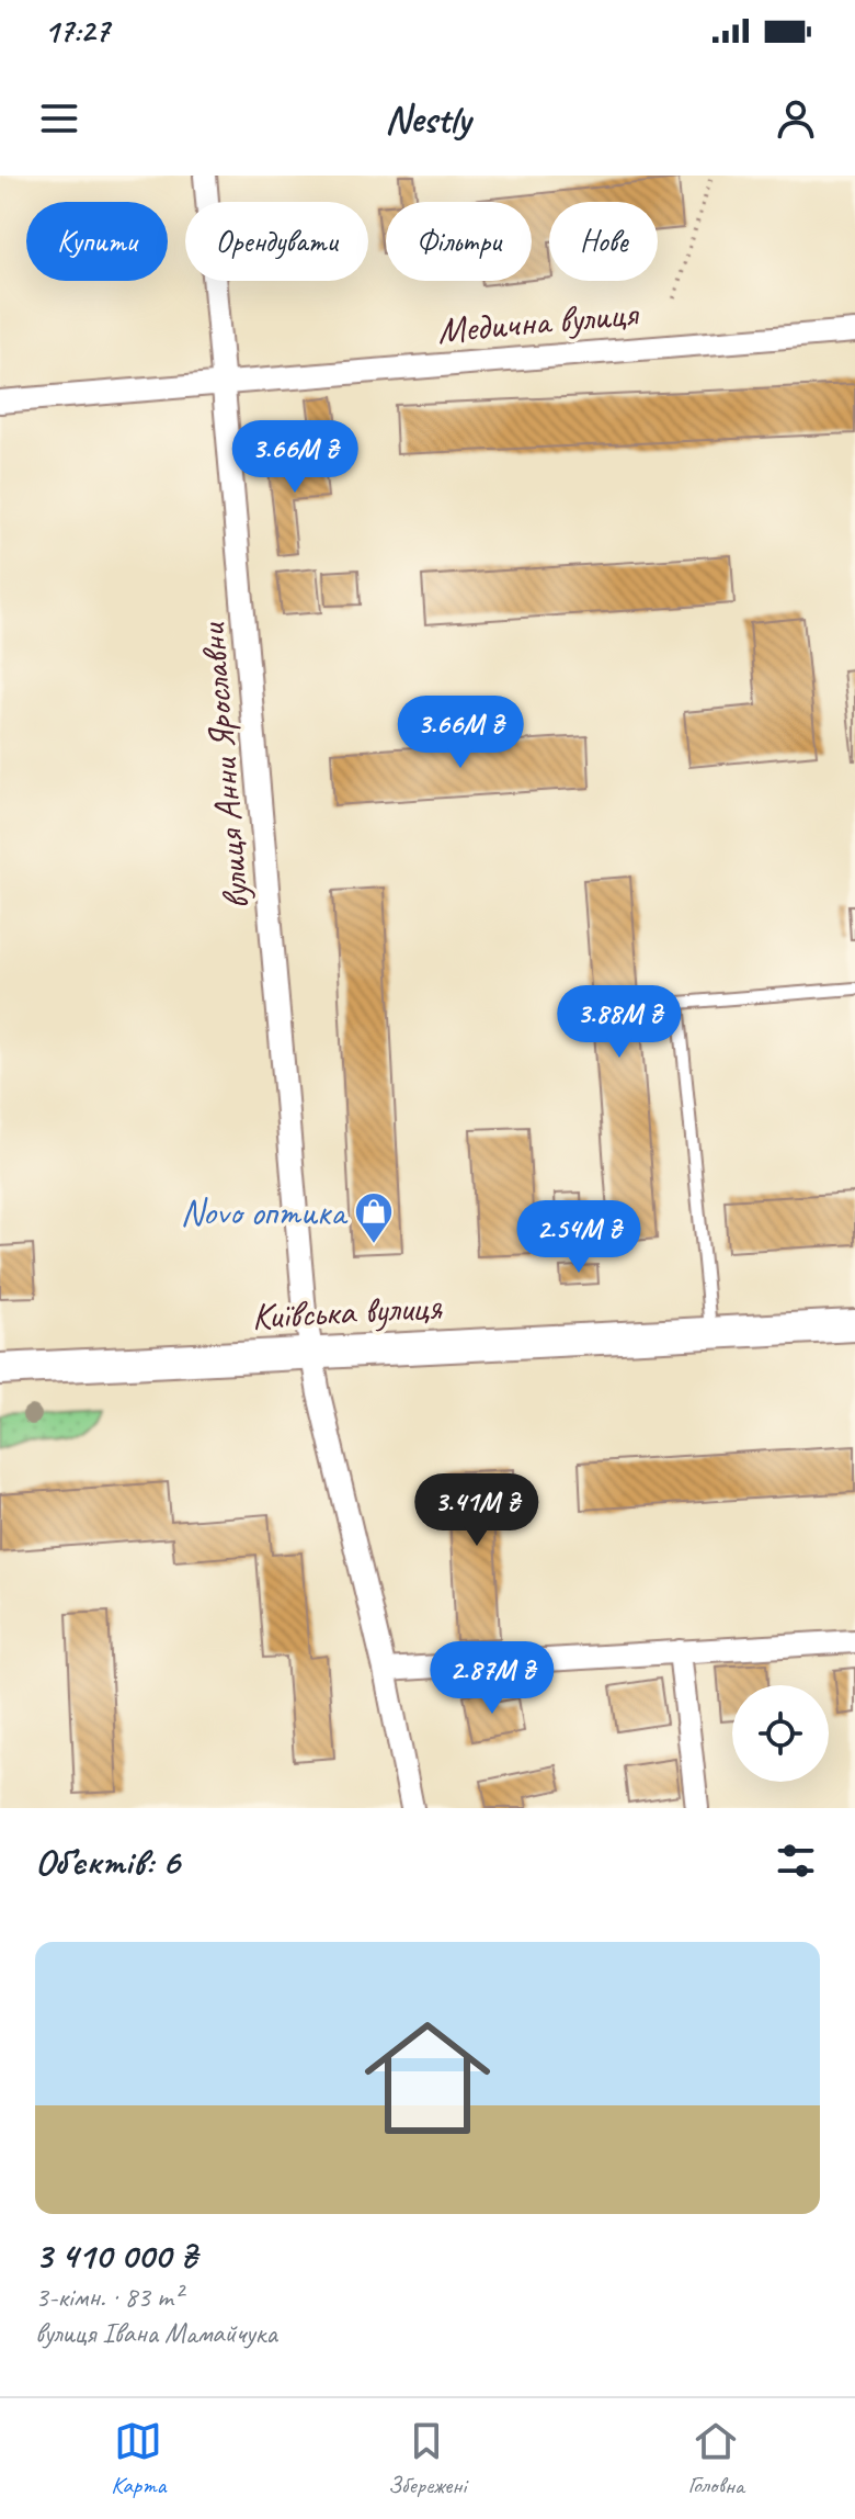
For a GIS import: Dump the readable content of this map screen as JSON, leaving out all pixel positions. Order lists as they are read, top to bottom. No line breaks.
{"streets":{"main road":["Київська вулиця"],"street":["Медична вулиця","вулиця Анни Ярославни"]},"crossings":[["Медична вулиця","вулиця Анни Ярославни"],["вулиця Анни Ярославни","Київська вулиця"]],"places":{"shop":["Novo оптика"]},"page":{"status":"17:27","header":"Nestly","chip":["Купити","Орендувати","Фільтри","Нове"],"price":["3.66M ₴","3.66M ₴","3.88M ₴","2.54M ₴","3.41M ₴","2.87M ₴"],"heading":"Об’єктів: 6","list":[{"name":"3 410 000 ₴","note":"3-кімн. · 83 m² · вулиця Івана Мамайчука"}],"tabs":["Карта","Збережені","Головна"]}}
